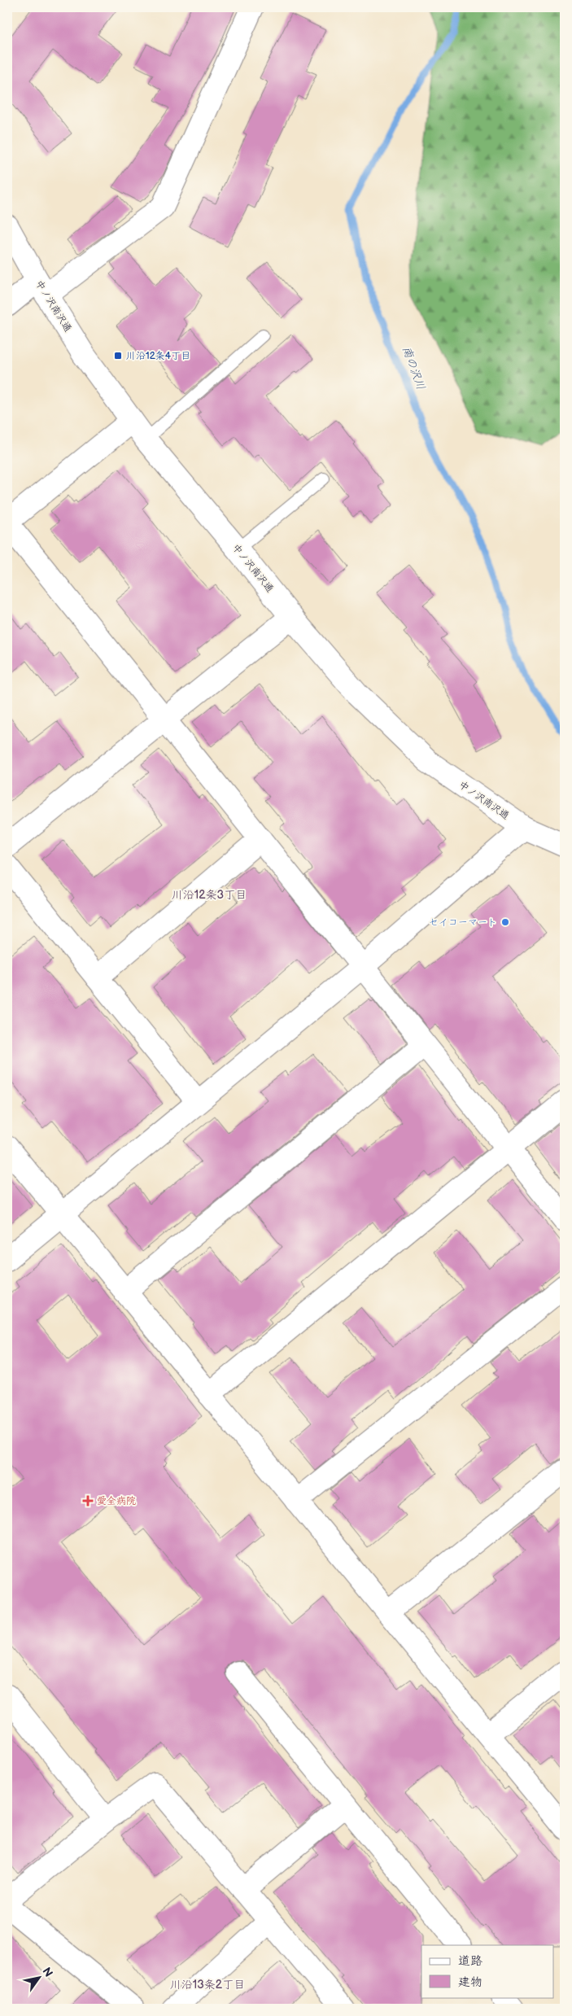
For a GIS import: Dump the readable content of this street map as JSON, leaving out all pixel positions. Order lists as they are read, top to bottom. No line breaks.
{"streets":{"street":["中ノ沢南沢通"]},"districts":["川沿12条3丁目","川沿13条2丁目"],"water":["南の沢川"],"places":{"transit":["川沿12条4丁目"],"other":["セイコーマート"],"health":["愛全病院"]},"legend":["道路","建物"],"north":"top right"}
